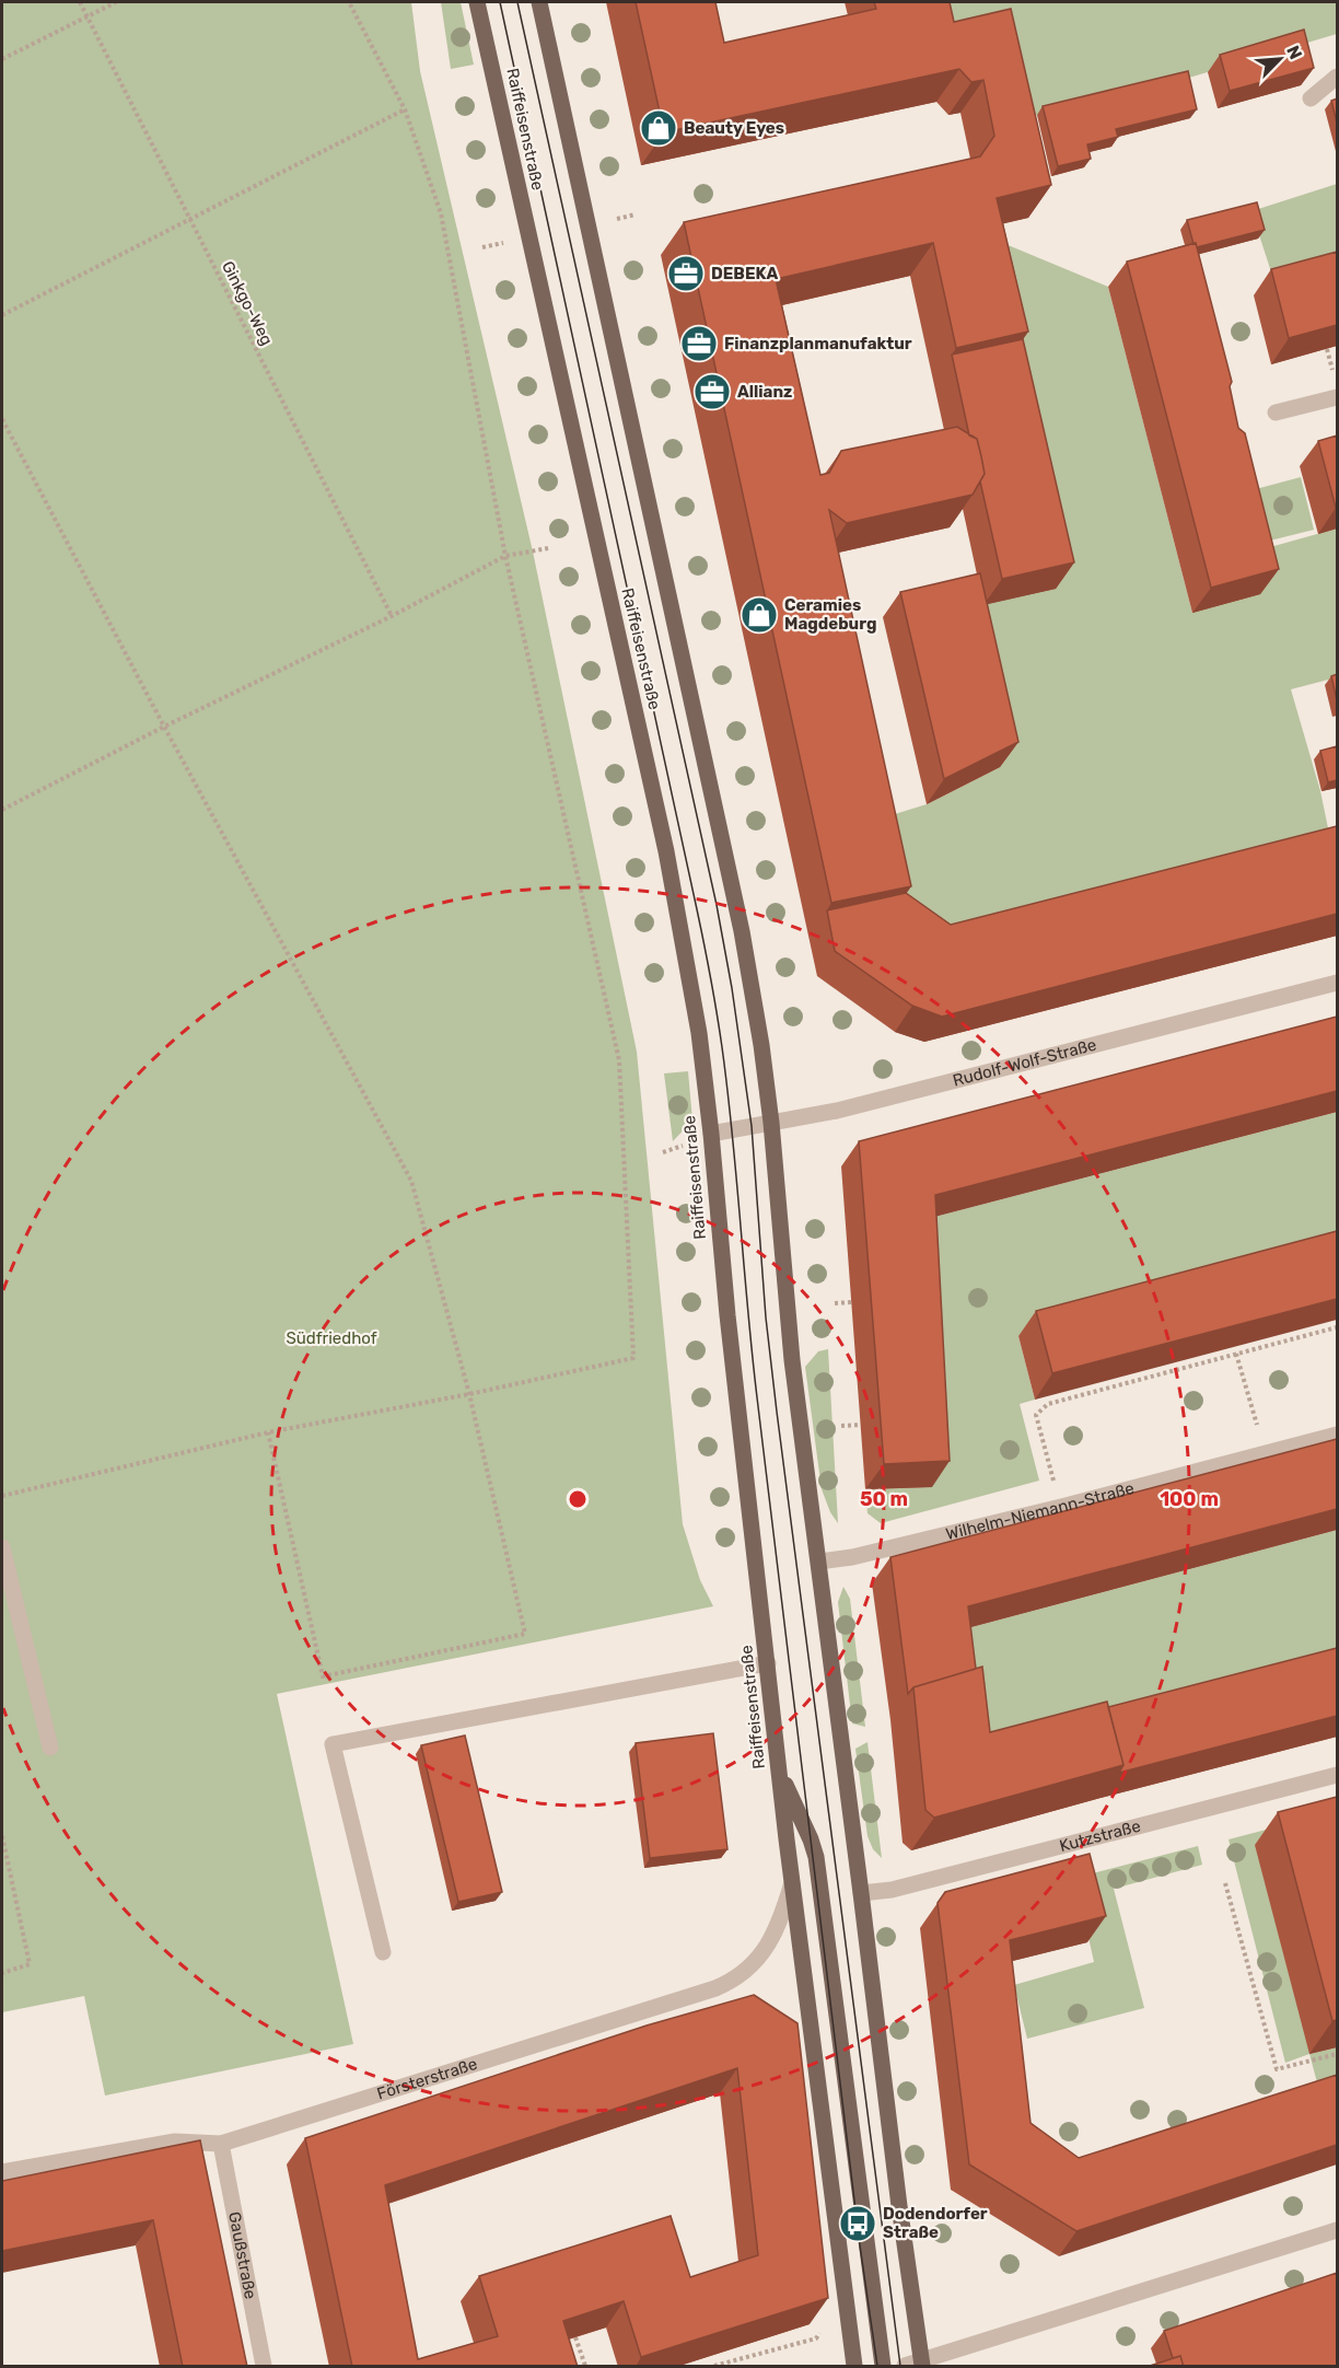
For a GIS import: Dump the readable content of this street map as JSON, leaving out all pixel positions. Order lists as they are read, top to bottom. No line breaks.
{"streets":{"main road":["Raiffeisenstraße"],"street":["Rudolf-Wolf-Straße","Wilhelm-Niemann-Straße","Kutzstraße","Försterstraße","Gaußstraße"],"path":["Ginkgo-Weg"]},"crossings":[["Raiffeisenstraße","Rudolf-Wolf-Straße"],["Raiffeisenstraße","Försterstraße"],["Försterstraße","Gaußstraße"]],"parks":["Südfriedhof"],"places":{"shop":["Beauty Eyes","Ceramies Magdeburg"],"office":["DEBEKA","Finanzplanmanufaktur","Allianz"],"bus stop":["Dodendorfer Straße"]},"north":"top right","rings":["50 m","100 m"]}
